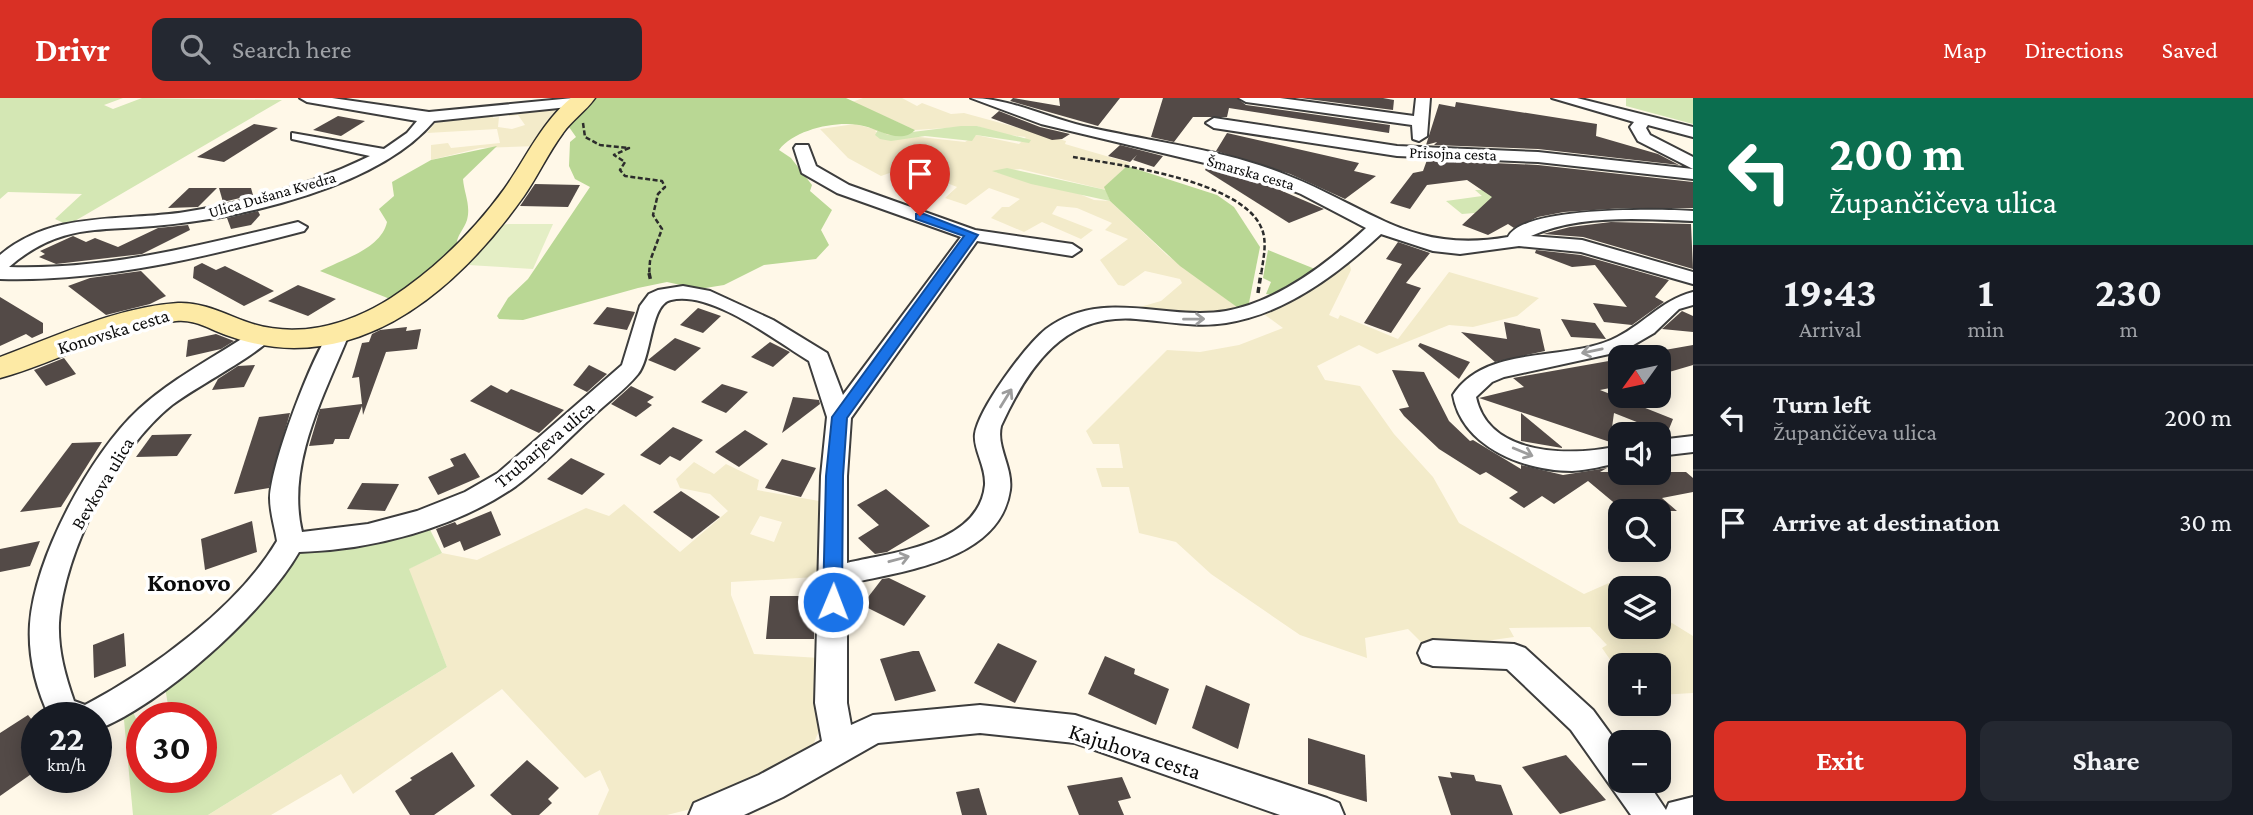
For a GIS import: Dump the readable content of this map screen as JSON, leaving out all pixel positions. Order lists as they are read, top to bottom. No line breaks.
{"streets":{"street":["Prisojna cesta","Šmarska cesta","Ulica Dušana Kvedra","Konovska cesta","Trubarjeva ulica","Bevkova ulica","Kajuhova cesta"]},"crossings":[["Konovska cesta","Bevkova ulica"]],"districts":["Konovo"],"north":"bottom left","page":{"header":"Drivr","search":"Search here","nav":["Map","Directions","Saved"],"turn":["200 m","Župančičeva ulica"],"eta":["19:43","Arrival","1","min","230","m"],"map_buttons":["+","−"],"list":[{"name":"Turn left","note":"Župančičeva ulica","value":"200 m"},{"name":"Arrive at destination","value":"30 m"}],"speed":"22 km/h","limit":"30","buttons":["Exit","Share"]}}
